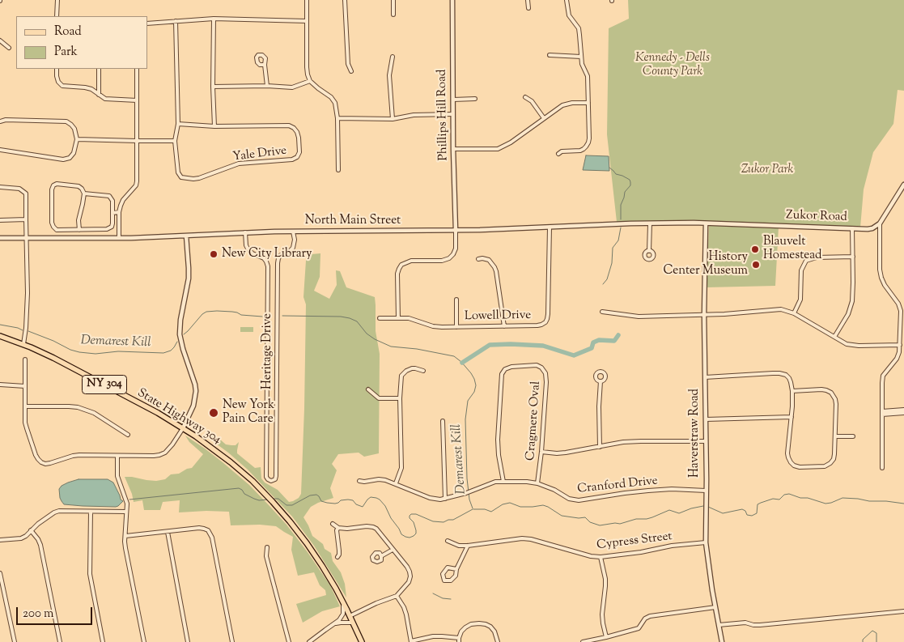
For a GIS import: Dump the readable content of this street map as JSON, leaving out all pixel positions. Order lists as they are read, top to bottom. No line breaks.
{"streets":{"main road":["NY 304","State Highway 304"],"street":["Phillips Hill Road","Yale Drive","Zukor Road","North Main Street","Lowell Drive","Heritage Drive","Cragmere Oval","Haverstraw Road","Cranford Drive","Cypress Street"]},"crossings":[["Phillips Hill Road","North Main Street"],["Zukor Road","North Main Street"],["Zukor Road","Haverstraw Road"],["North Main Street","Lowell Drive"],["North Main Street","Heritage Drive"],["North Main Street","Haverstraw Road"],["Cragmere Oval","Cranford Drive"],["Haverstraw Road","Cranford Drive"],["Haverstraw Road","Cypress Street"]],"water":["Demarest Kill"],"parks":["Kennedy - Dells County Park","Zukor Park"],"places":["Blauvelt Homestead","New City Library","History Center Museum","New York Pain Care"],"legend":["Road","Park"],"scale_bar":"200 m"}
